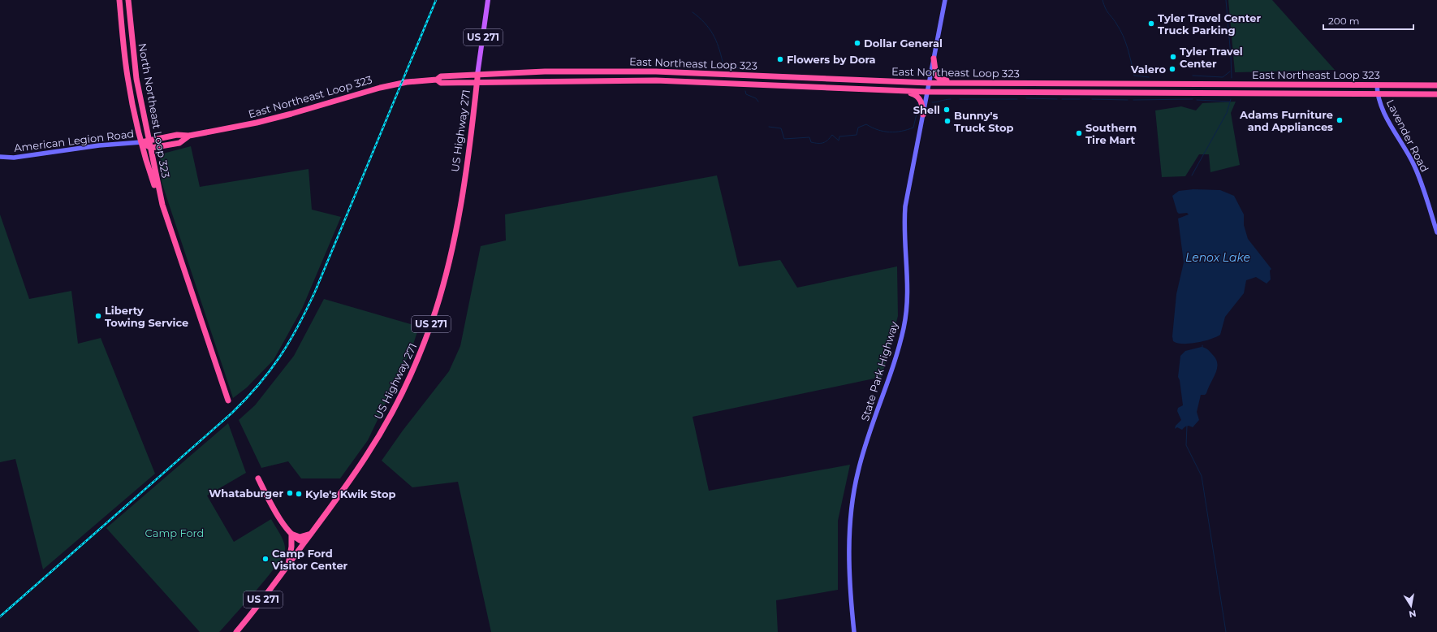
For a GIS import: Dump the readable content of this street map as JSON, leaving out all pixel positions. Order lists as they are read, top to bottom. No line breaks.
{"streets":{"highway":["US 271","East Northeast Loop 323","North Northeast Loop 323","US Highway 271","American Legion Road"],"main road":["Lavender Road","State Park Highway"]},"crossings":[["East Northeast Loop 323","North Northeast Loop 323"],["East Northeast Loop 323","US Highway 271"],["East Northeast Loop 323","Lavender Road"],["East Northeast Loop 323","American Legion Road"],["East Northeast Loop 323","State Park Highway"],["North Northeast Loop 323","American Legion Road"]],"water":["Lenox Lake"],"parks":["Camp Ford"],"places":["Tyler Travel Center Truck Parking","Dollar General","Tyler Travel Center","Flowers by Dora","Valero","Shell","Adams Furniture and Appliances","Bunny's Truck Stop","Southern Tire Mart","Liberty Towing Service","Whataburger","Kyle's Kwik Stop","Camp Ford Visitor Center"],"scale_bar":"200 m","north":"bottom"}
